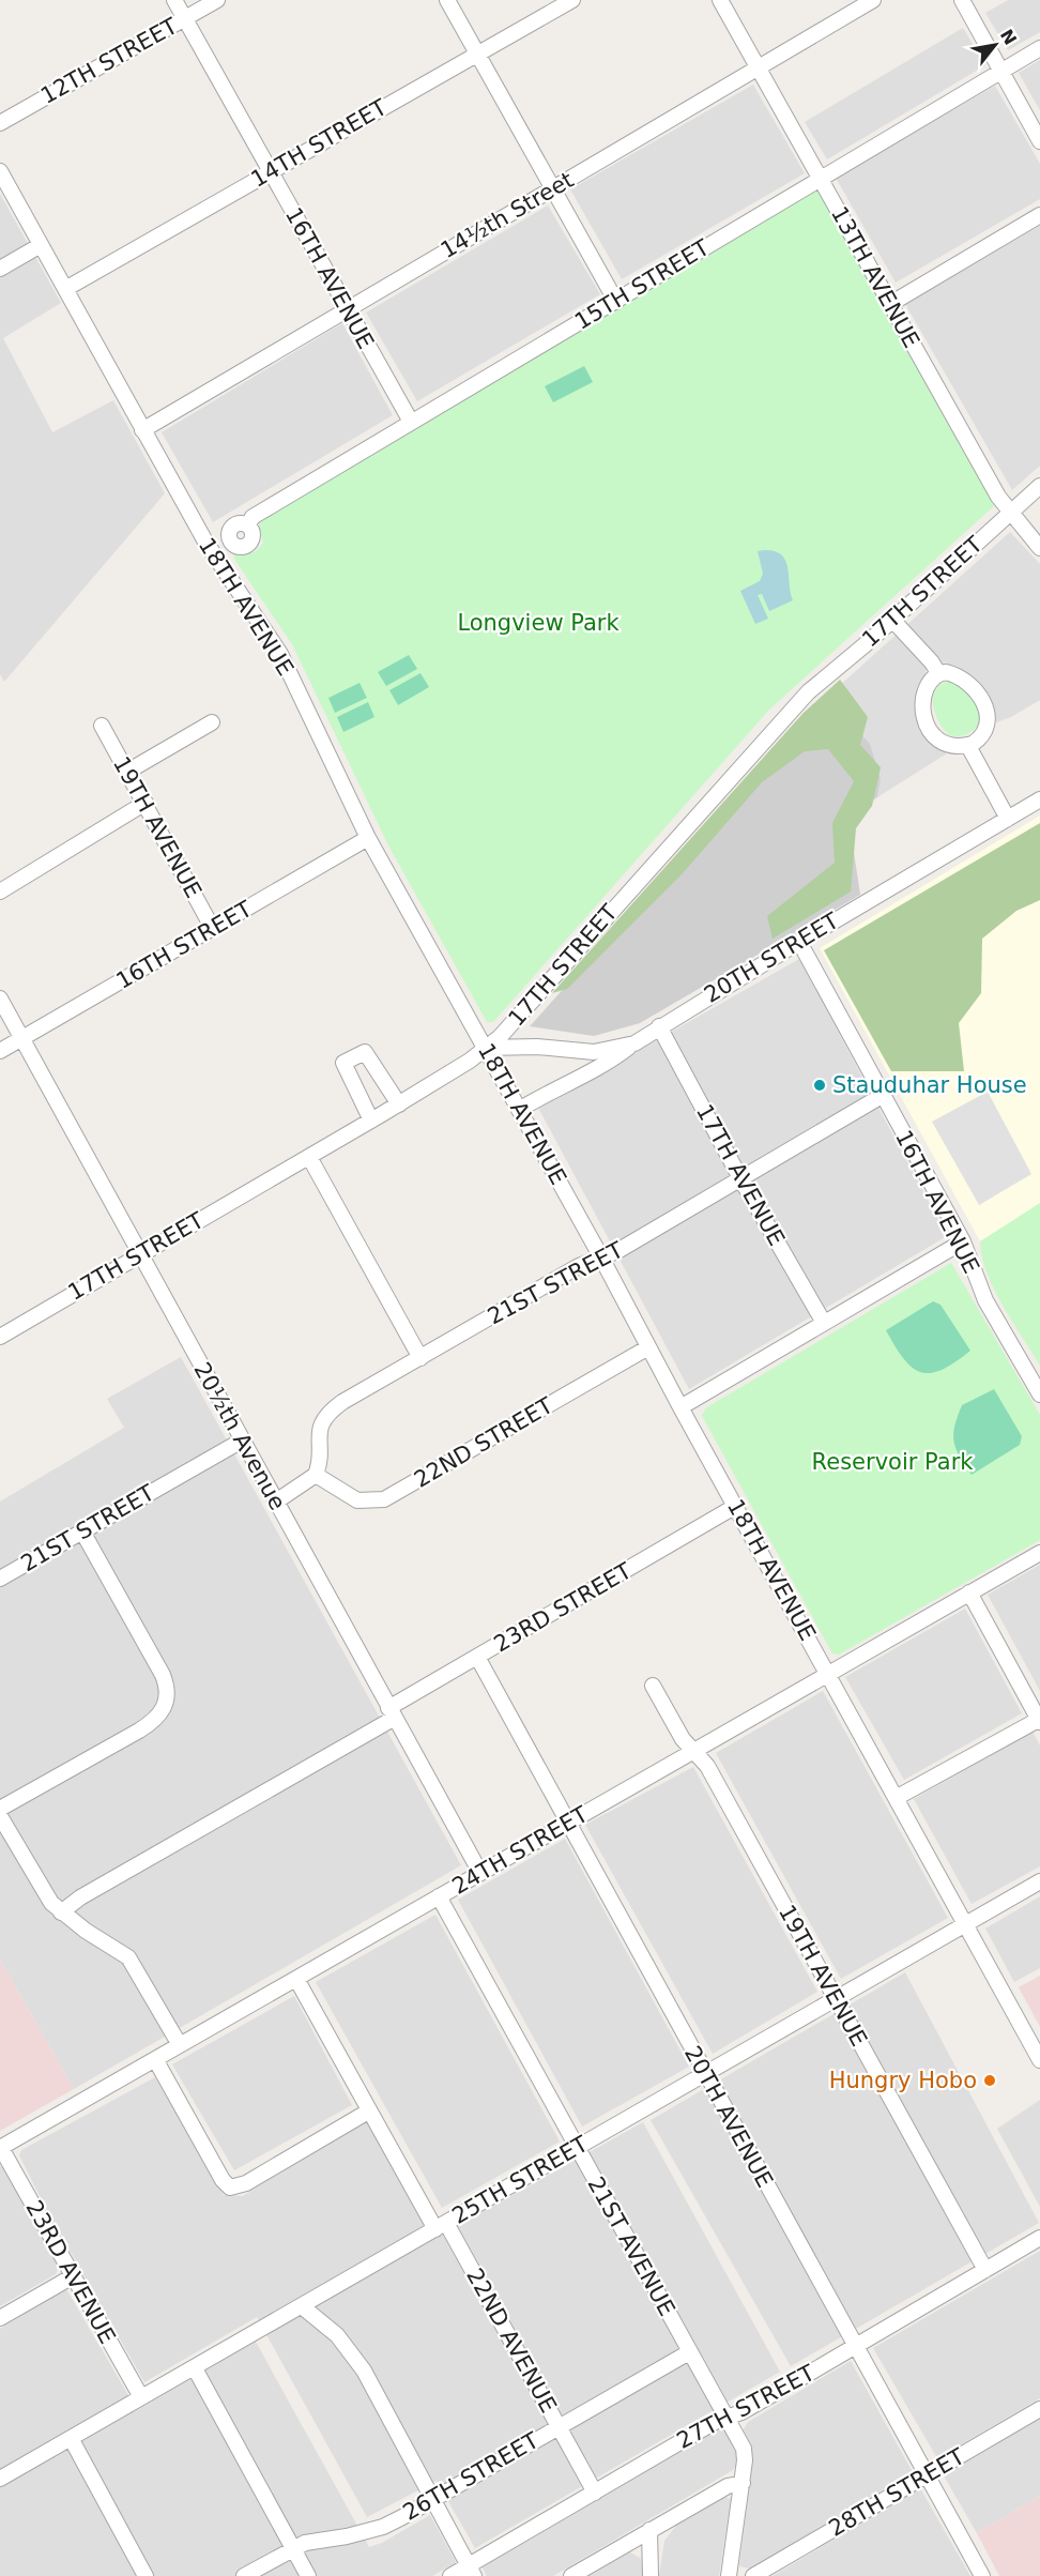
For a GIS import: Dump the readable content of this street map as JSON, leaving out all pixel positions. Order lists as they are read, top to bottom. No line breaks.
{"streets":{"street":["12TH STREET","14TH STREET","14½th Street","13TH AVENUE","16TH AVENUE","15TH STREET","17TH STREET","18TH AVENUE","19TH AVENUE","16TH STREET","20TH STREET","17TH AVENUE","21ST STREET","20½th Avenue","22ND STREET","23RD STREET","24TH STREET","20TH AVENUE","25TH STREET","21ST AVENUE","23RD AVENUE","22ND AVENUE","27TH STREET","26TH STREET","28TH STREET"]},"crossings":[["12TH STREET","16TH AVENUE"],["14TH STREET","16TH AVENUE"],["14TH STREET","18TH AVENUE"],["14½th Street","13TH AVENUE"],["14½th Street","16TH AVENUE"],["14½th Street","18TH AVENUE"],["13TH AVENUE","15TH STREET"],["13TH AVENUE","17TH STREET"],["16TH AVENUE","15TH STREET"],["16TH AVENUE","20TH STREET"],["16TH AVENUE","21ST STREET"],["17TH STREET","18TH AVENUE"],["17TH STREET","20TH STREET"],["17TH STREET","20½th Avenue"],["18TH AVENUE","16TH STREET"],["18TH AVENUE","20TH STREET"],["18TH AVENUE","21ST STREET"],["18TH AVENUE","22ND STREET"],["18TH AVENUE","23RD STREET"],["18TH AVENUE","24TH STREET"],["18TH AVENUE","25TH STREET"],["19TH AVENUE","16TH STREET"],["19TH AVENUE","24TH STREET"],["19TH AVENUE","25TH STREET"],["19TH AVENUE","27TH STREET"],["16TH STREET","20½th Avenue"],["20TH STREET","17TH AVENUE"],["17TH AVENUE","21ST STREET"],["21ST STREET","20½th Avenue"],["21ST STREET","22ND STREET"],["20½th Avenue","23RD STREET"],["20½th Avenue","24TH STREET"],["23RD STREET","20TH AVENUE"],["24TH STREET","20TH AVENUE"],["24TH STREET","21ST AVENUE"],["24TH STREET","23RD AVENUE"],["24TH STREET","22ND AVENUE"],["20TH AVENUE","25TH STREET"],["20TH AVENUE","27TH STREET"],["20TH AVENUE","28TH STREET"],["25TH STREET","21ST AVENUE"],["25TH STREET","23RD AVENUE"],["25TH STREET","22ND AVENUE"],["21ST AVENUE","27TH STREET"],["21ST AVENUE","26TH STREET"],["22ND AVENUE","27TH STREET"],["22ND AVENUE","26TH STREET"]],"parks":["Longview Park","Reservoir Park"],"places":["Stauduhar House","Hungry Hobo"],"north":"top right"}
